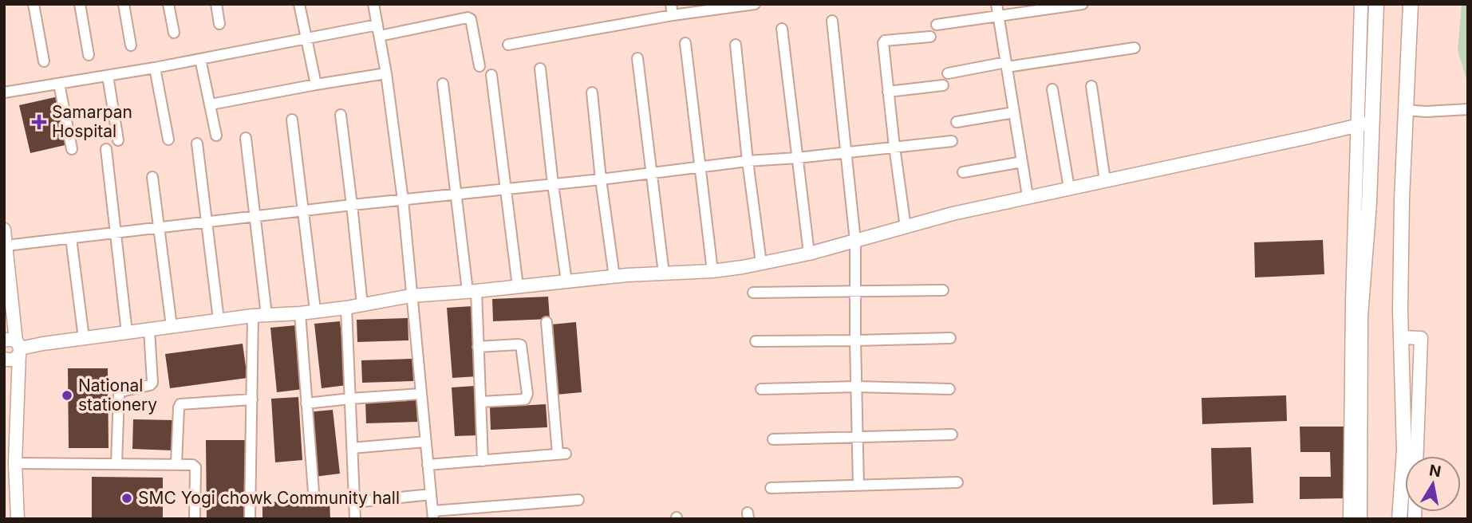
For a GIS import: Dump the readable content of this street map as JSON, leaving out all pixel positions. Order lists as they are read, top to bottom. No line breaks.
{"places":{"health":["Samarpan Hospital"],"other":["National stationery","SMC Yogi chowk Community hall"]},"north":"top"}
